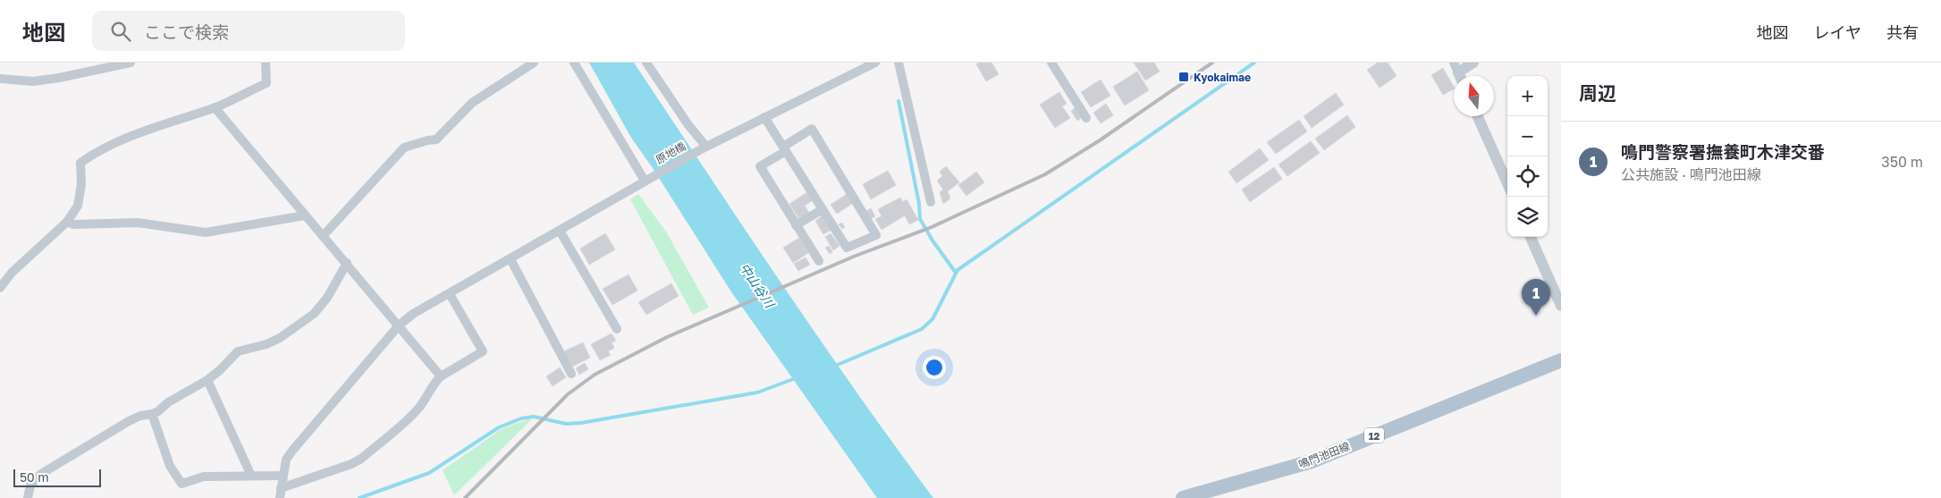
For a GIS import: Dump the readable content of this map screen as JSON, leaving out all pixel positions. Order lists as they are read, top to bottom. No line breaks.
{"streets":{"main road":["12","鳴門池田線"],"street":["原地橋"]},"water":["中山谷川"],"places":{"transit":["Kyokaimae"]},"scale_bar":"50 m","north":"top","page":{"header":"地図","search":"ここで検索","nav":["地図","レイヤ","共有"],"heading":"周辺","map_buttons":["+","−"],"list":[{"mark":"1","name":"鳴門警察署撫養町木津交番","note":"公共施設 · 鳴門池田線","value":"350 m"}],"pins":"1","scale":"50 m"}}
